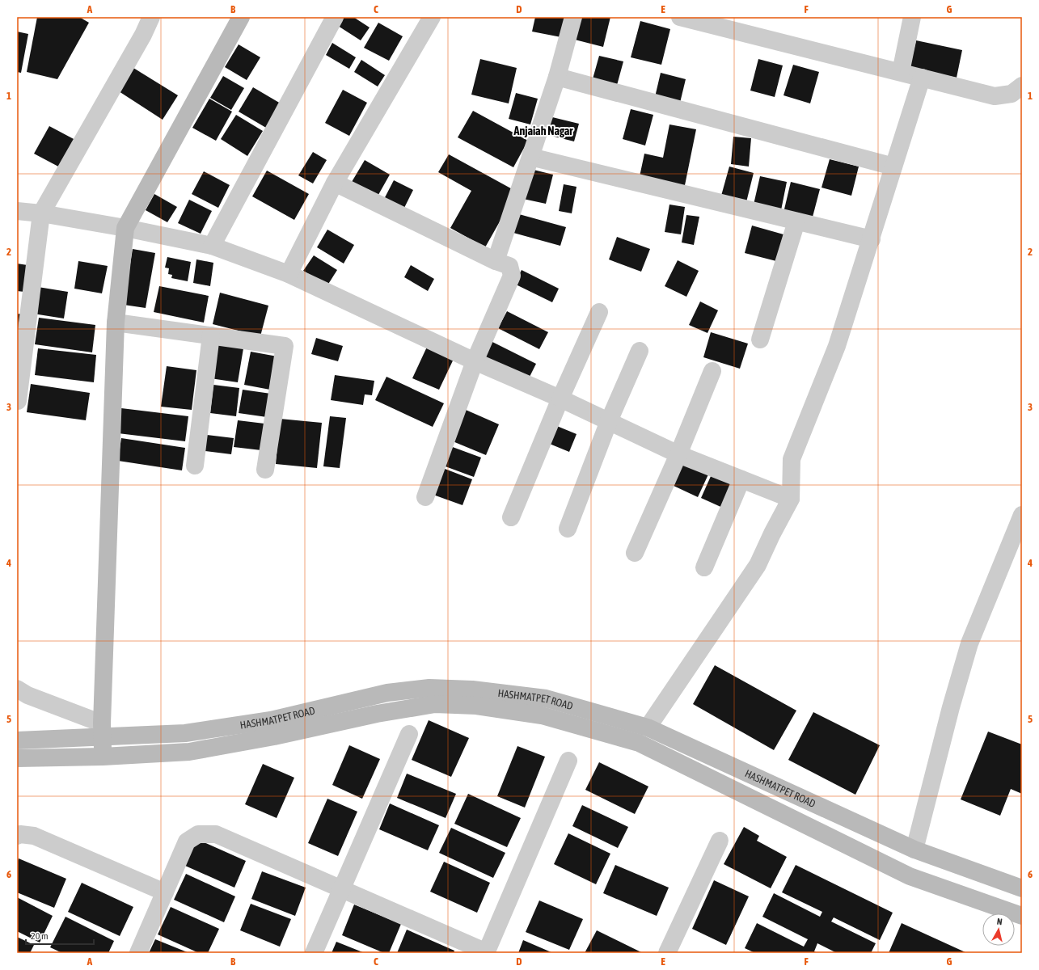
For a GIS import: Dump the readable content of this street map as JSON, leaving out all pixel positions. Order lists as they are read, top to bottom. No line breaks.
{"streets":{"main road":["HASHMATPET ROAD"]},"districts":["Anjaiah Nagar"],"scale_bar":"20 m","north":"top","grid":{"columns":["A","B","C","D","E","F","G"],"rows":["1","2","3","4","5","6"]}}
